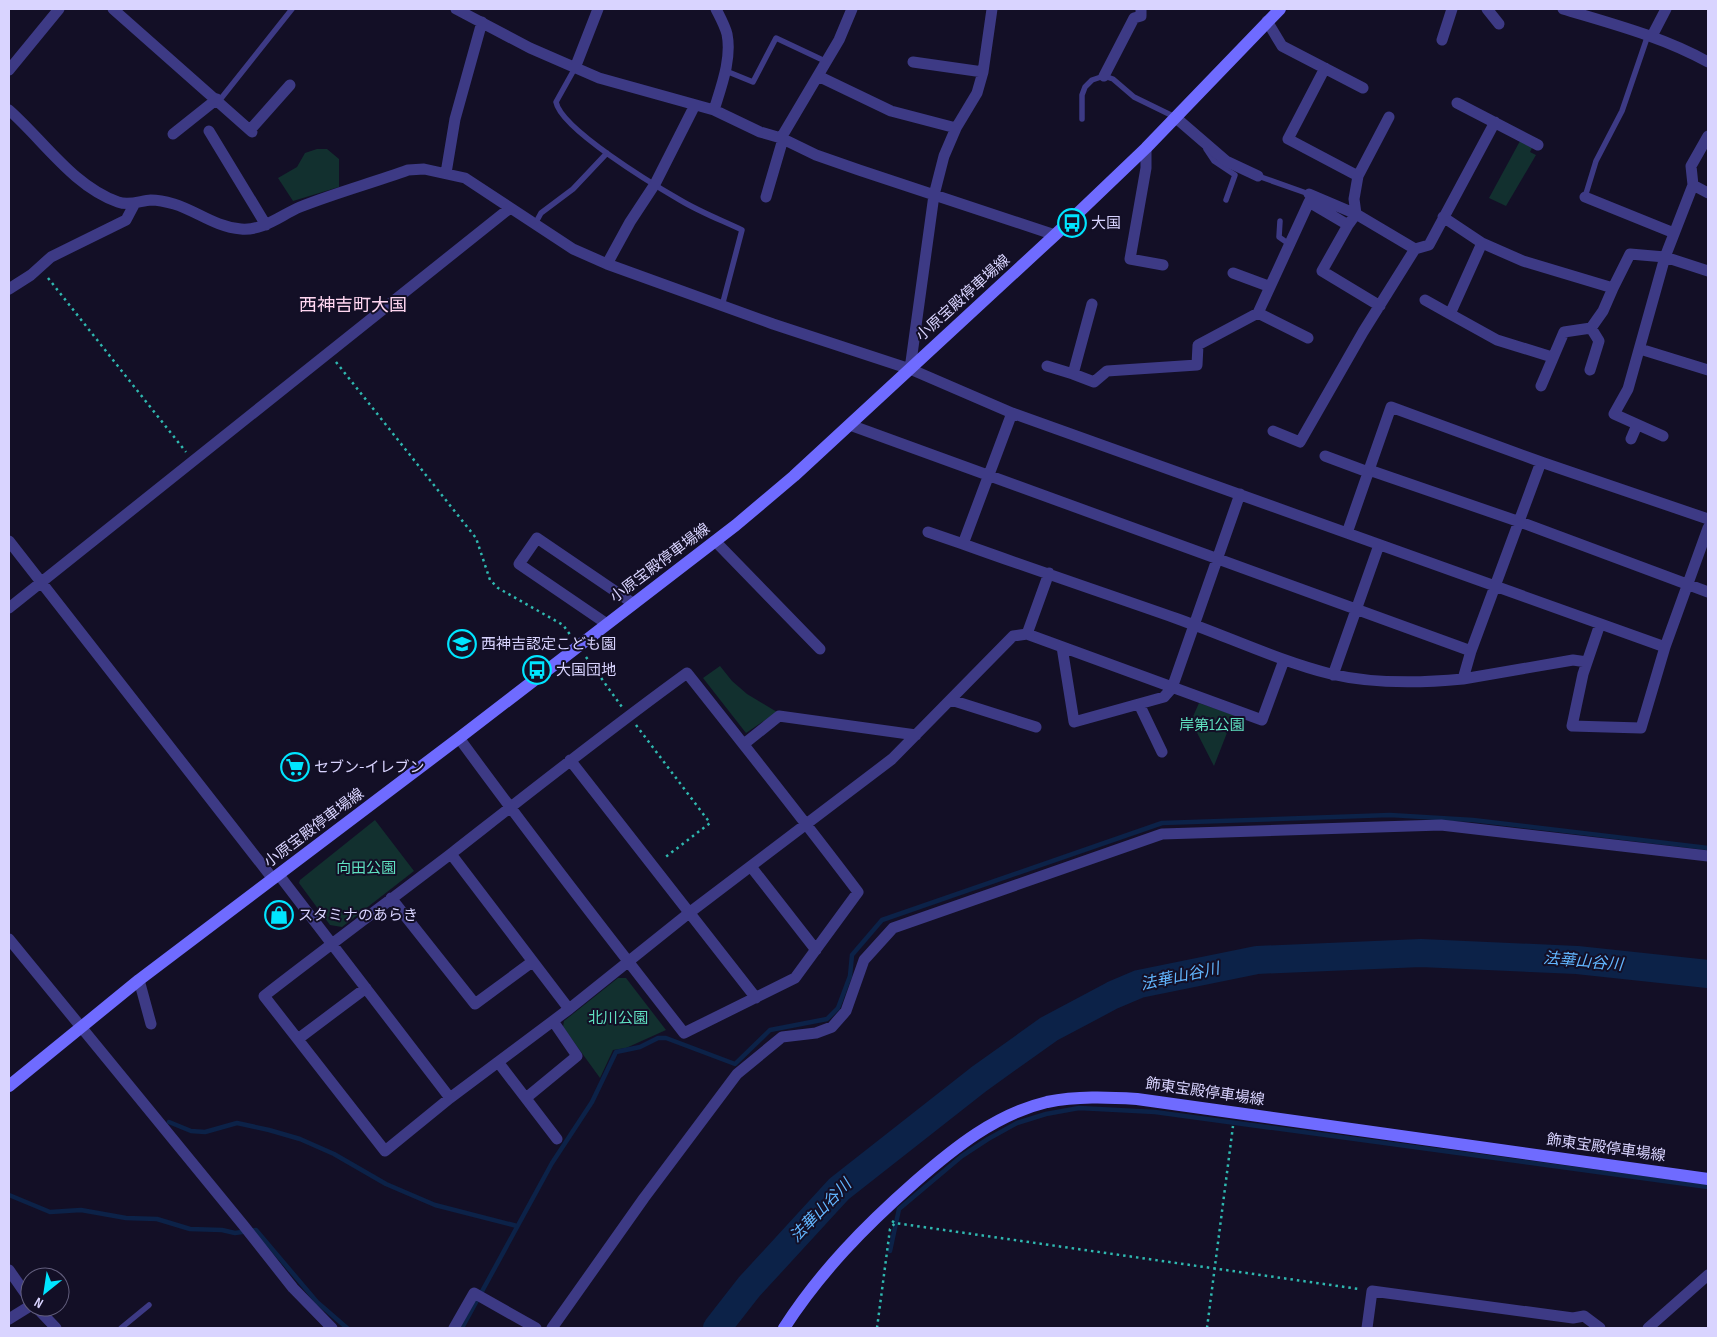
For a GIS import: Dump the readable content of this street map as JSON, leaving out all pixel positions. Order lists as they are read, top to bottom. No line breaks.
{"streets":{"main road":["小原宝殿停車場線","飾東宝殿停車場線"]},"districts":["西神吉町大国"],"water":["法華山谷川"],"parks":["岸第1公園","向田公園","北川公園"],"places":{"bus stop":["大国","大国団地"],"school or university":["西神吉認定こども園"],"supermarket":["セブン-イレブン"],"shop":["スタミナのあらき"]},"north":"bottom left"}
